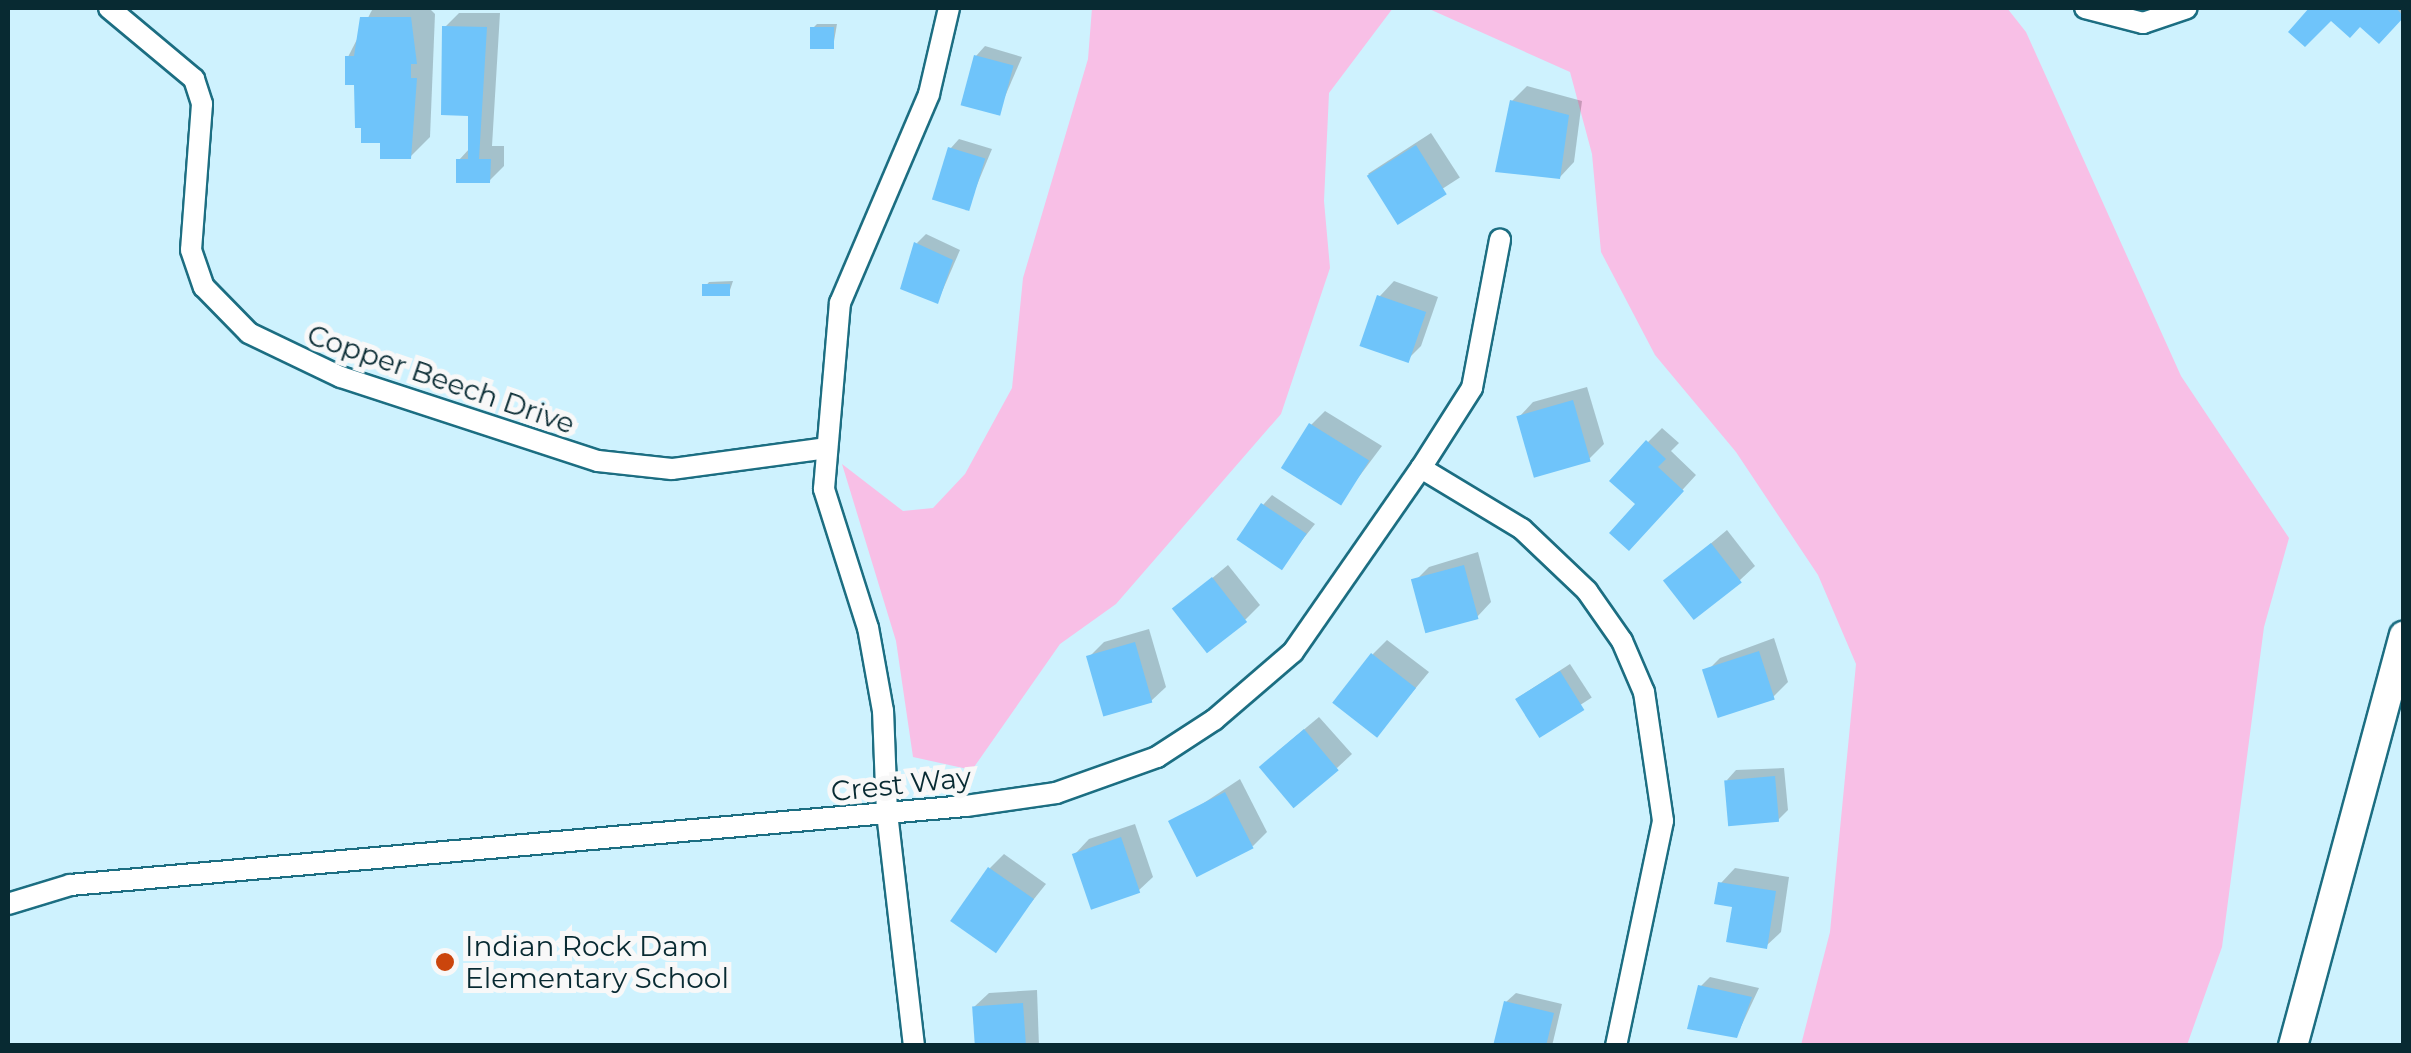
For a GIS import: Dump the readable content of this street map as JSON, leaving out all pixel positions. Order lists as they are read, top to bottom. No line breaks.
{"streets":{"street":["Copper Beech Drive","Crest Way"]},"places":["Indian Rock Dam Elementary School"]}
